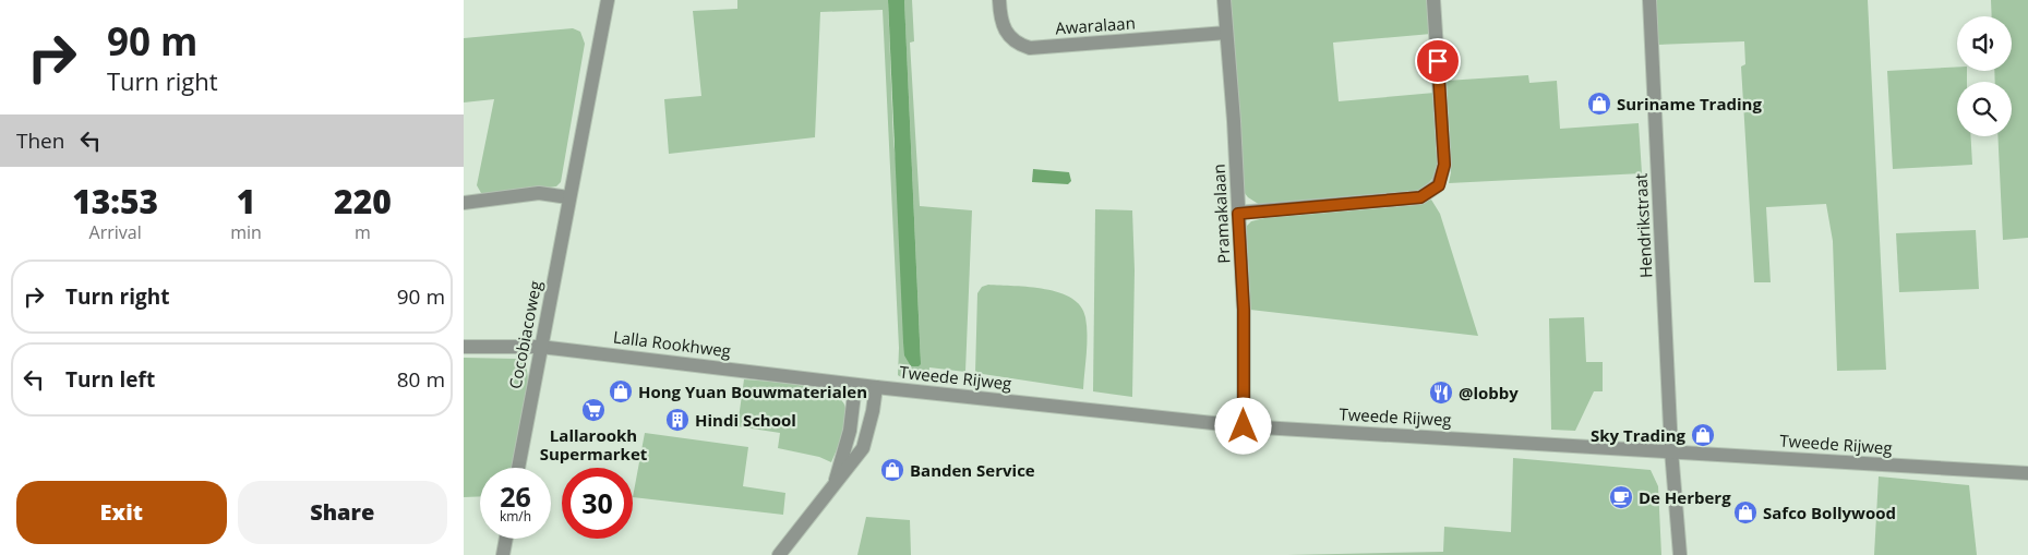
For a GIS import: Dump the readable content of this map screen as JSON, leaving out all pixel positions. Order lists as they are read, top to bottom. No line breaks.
{"streets":{"street":["Awaralaan","Pramakalaan","Hendrikstraat","Cocobiacoweg","Lalla Rookhweg","Tweede Rijweg"]},"crossings":[["Awaralaan","Pramakalaan"],["Pramakalaan","Tweede Rijweg"],["Hendrikstraat","Tweede Rijweg"],["Cocobiacoweg","Lalla Rookhweg"],["Lalla Rookhweg","Tweede Rijweg"]],"places":{"shop":["Suriname Trading","Hong Yuan Bouwmaterialen","Sky Trading","Banden Service","Safco Bollywood"],"restaurant":["@lobby"],"supermarket":["Lallarookh Supermarket"],"building":["Hindi School"],"cafe":["De Herberg"]},"page":{"turn":["90 m","Turn right"],"then":"Then","eta":["13:53","Arrival","1","min","220","m"],"list":[{"name":"Turn right","value":"90 m"},{"name":"Turn left","value":"80 m"}],"speed":"26 km/h","limit":"30","buttons":["Exit","Share"]}}
